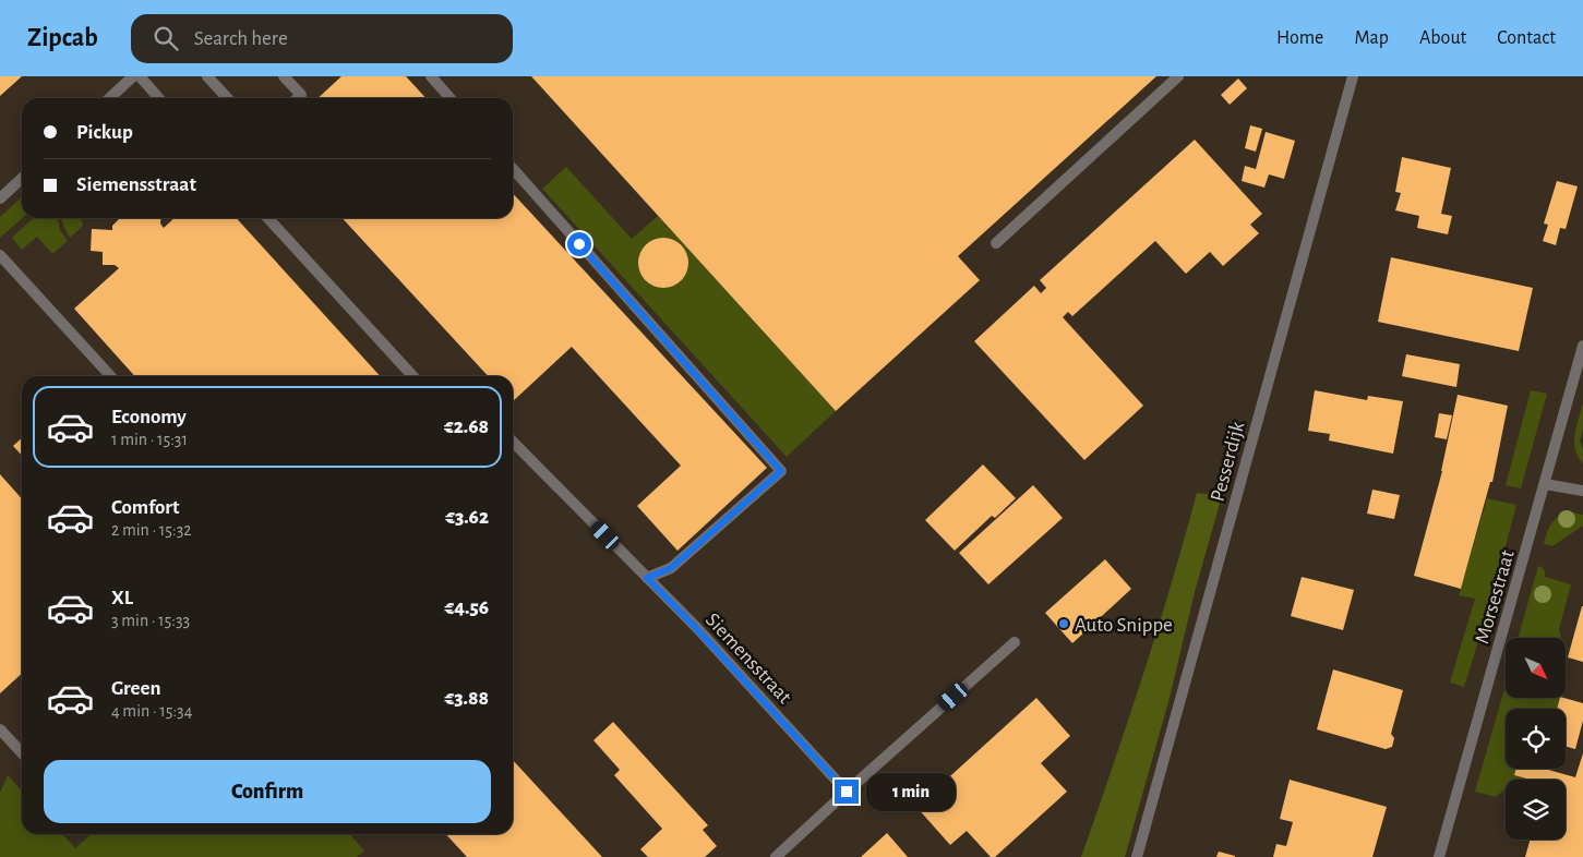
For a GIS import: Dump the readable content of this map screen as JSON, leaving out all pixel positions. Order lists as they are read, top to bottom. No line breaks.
{"streets":{"street":["Pesserdijk","Morsestraat","Siemensstraat"]},"places":["Auto Snippe"],"north":"bottom right","page":{"header":"Zipcab","search":"Search here","nav":["Home","Map","About","Contact"],"banner":["Pickup","Siemensstraat"],"list":[{"name":"Economy","note":"1 min · 15:31","value":"€2.68"},{"name":"Comfort","note":"2 min · 15:32","value":"€3.62"},{"name":"XL","note":"3 min · 15:33","value":"€4.56"},{"name":"Green","note":"4 min · 15:34","value":"€3.88"}],"buttons":"Confirm","bubble":"1 min"}}
